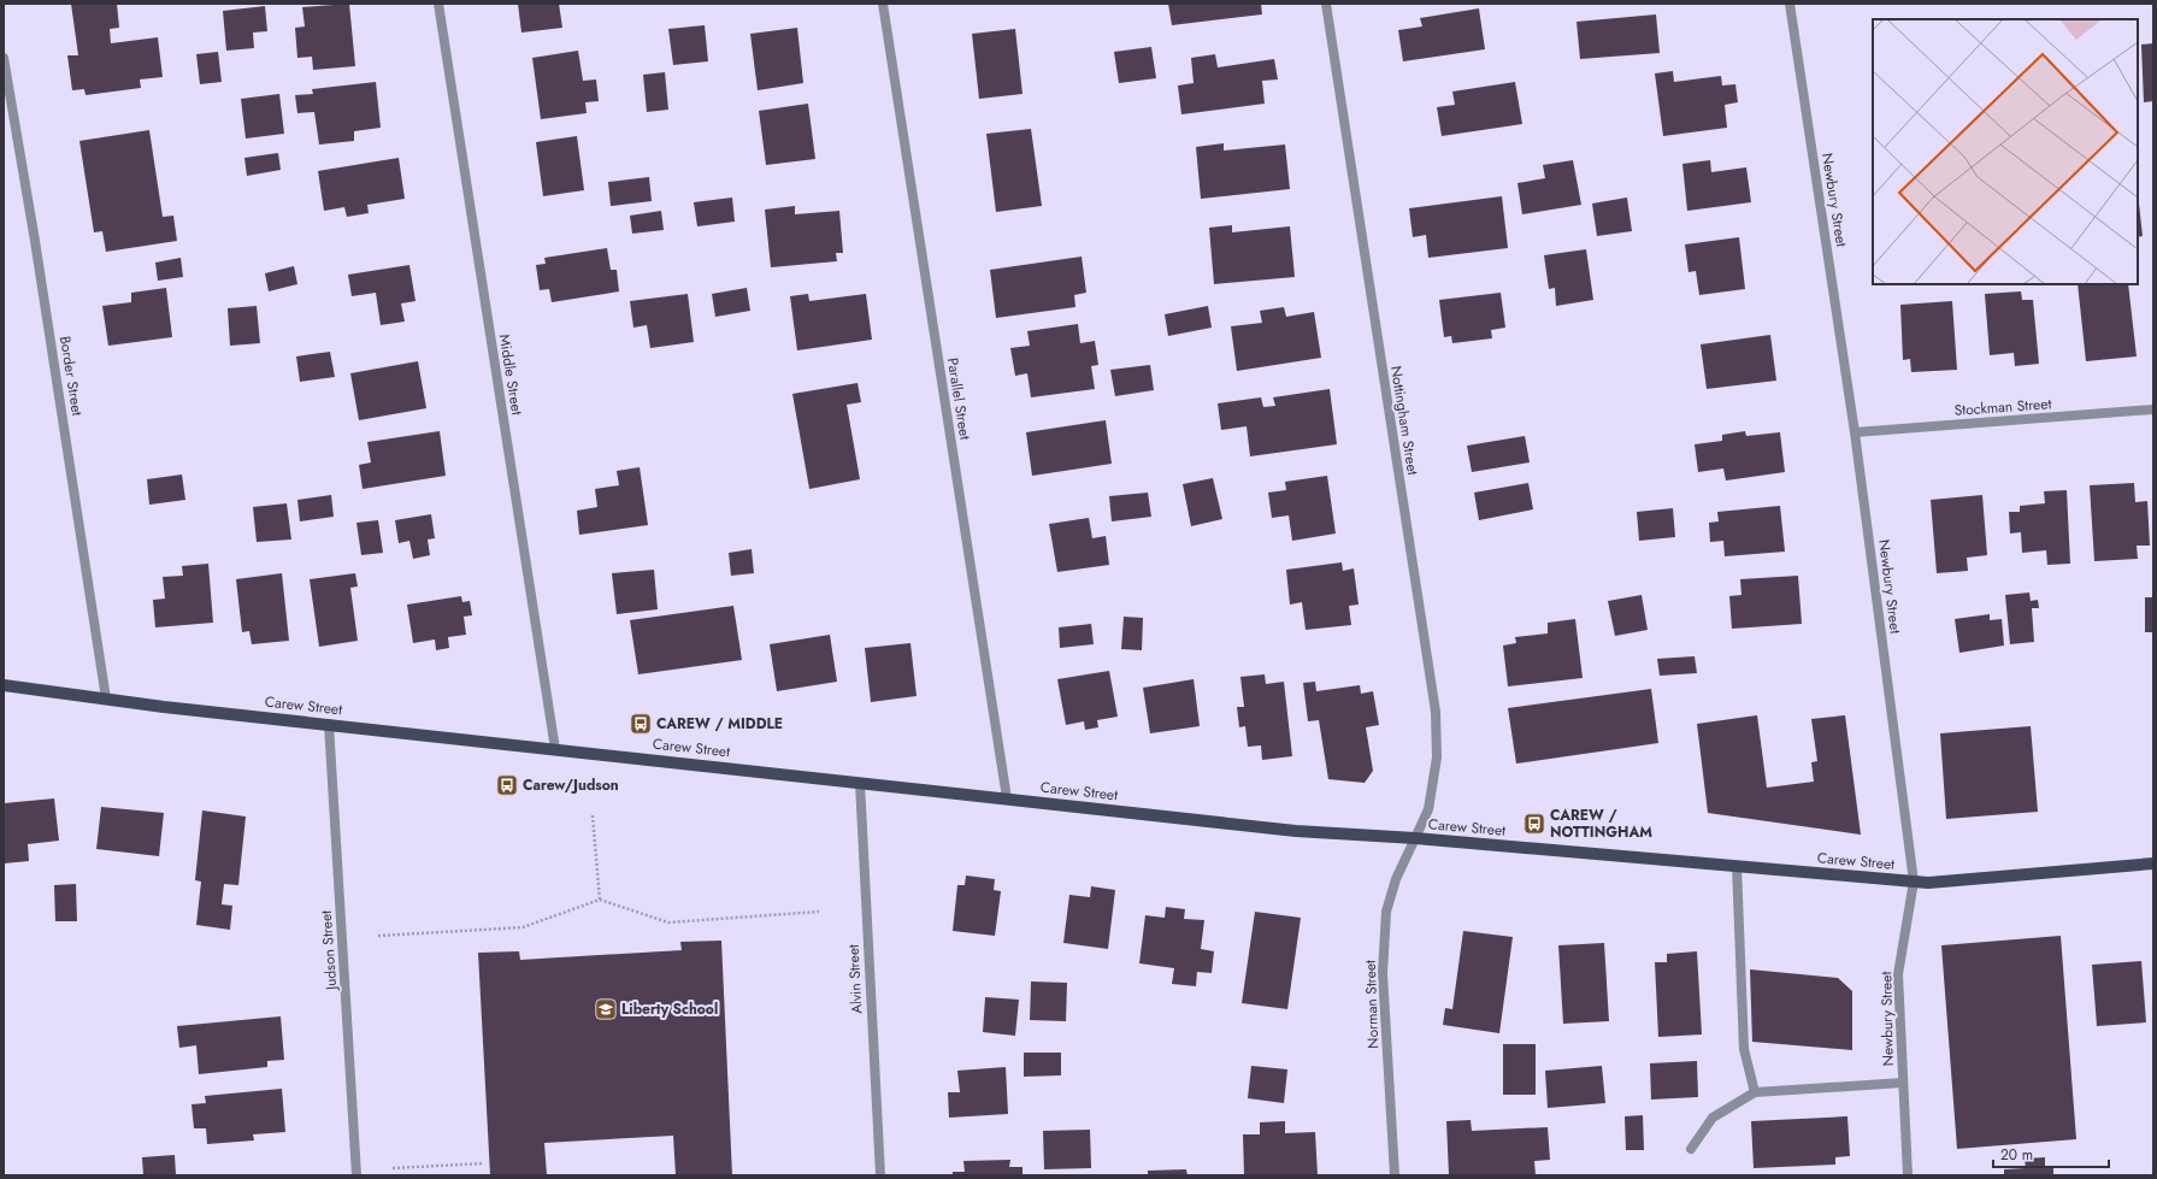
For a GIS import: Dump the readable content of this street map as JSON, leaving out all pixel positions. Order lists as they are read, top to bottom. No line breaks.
{"streets":{"main road":["Carew Street"],"street":["Newbury Street","Middle Street","Border Street","Parallel Street","Stockman Street","Nottingham Street","Judson Street","Alvin Street","Norman Street"]},"crossings":[["Newbury Street","Stockman Street"],["Newbury Street","Carew Street"],["Middle Street","Carew Street"],["Border Street","Carew Street"],["Parallel Street","Carew Street"],["Nottingham Street","Carew Street"],["Nottingham Street","Norman Street"],["Carew Street","Judson Street"],["Carew Street","Alvin Street"],["Carew Street","Norman Street"]],"places":{"bus stop":["CAREW / MIDDLE","Carew/Judson","CAREW / NOTTINGHAM"],"school or university":["Liberty School"]},"scale_bar":"20 m"}
